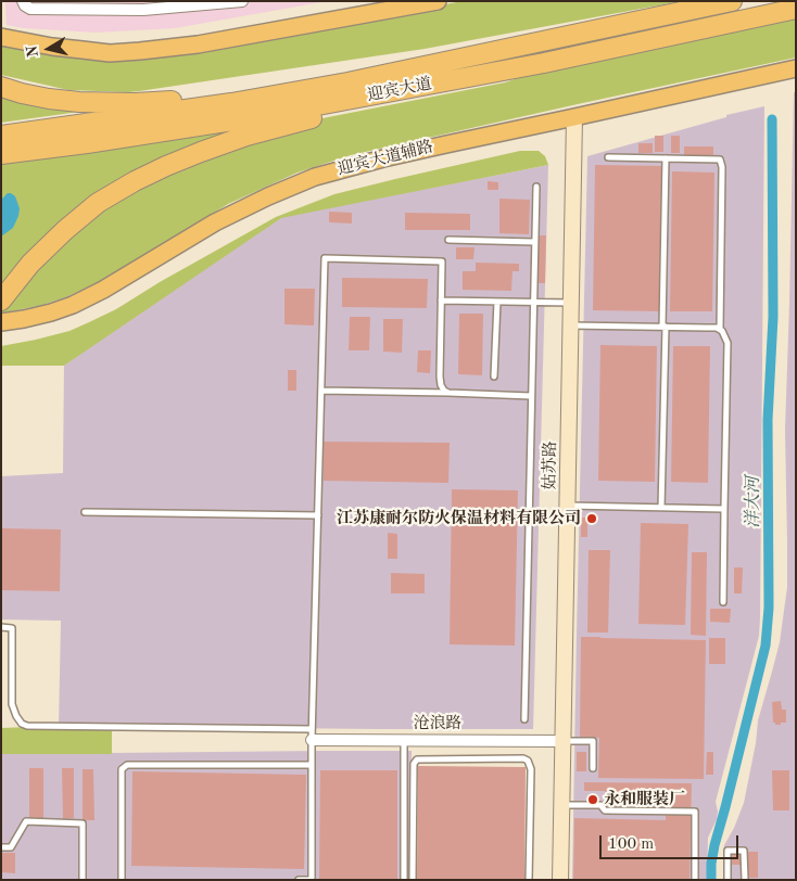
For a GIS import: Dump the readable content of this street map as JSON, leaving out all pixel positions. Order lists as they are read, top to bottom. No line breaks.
{"streets":{"highway":["迎宾大道"],"main road":["迎宾大道辅路"],"street":["姑苏路","沧浪路"]},"crossings":[["迎宾大道辅路","姑苏路"],["姑苏路","沧浪路"]],"water":["洋大河"],"places":["江苏康耐尔防火保温材料有限公司","永和服装厂"],"scale_bar":"100 m","north":"left"}
